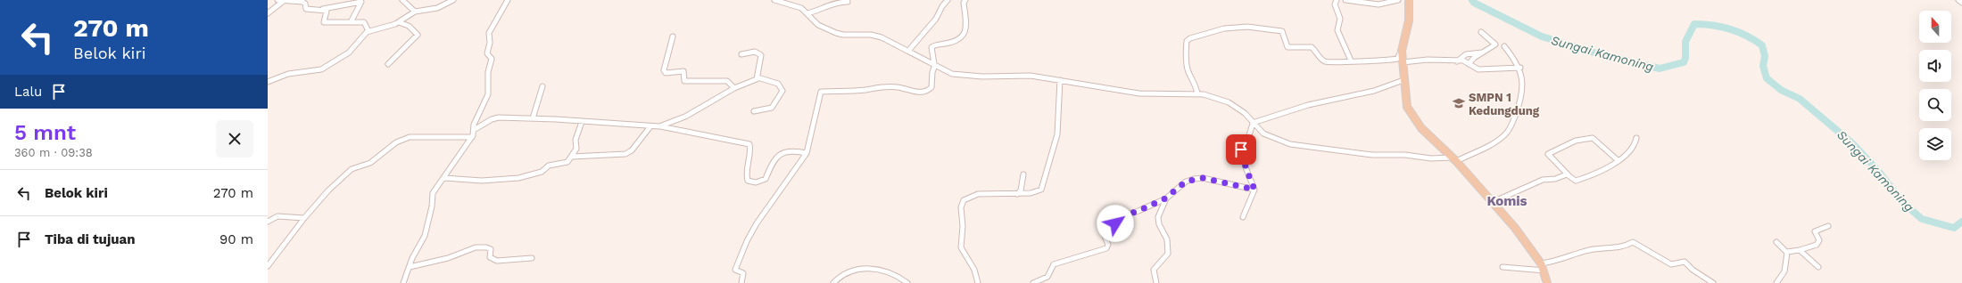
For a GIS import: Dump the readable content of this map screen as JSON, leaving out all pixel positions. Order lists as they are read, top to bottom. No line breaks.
{"districts":["Komis"],"water":["Sungai Kamoning"],"places":{"school or university":["SMPN 1 Kedungdung"]},"north":"top","page":{"turn":["270 m","Belok kiri"],"then":"Lalu","heading":["5 mnt","360 m · 09:38"],"list":[{"name":"Belok kiri","value":"270 m"},{"name":"Tiba di tujuan","value":"90 m"}]}}
